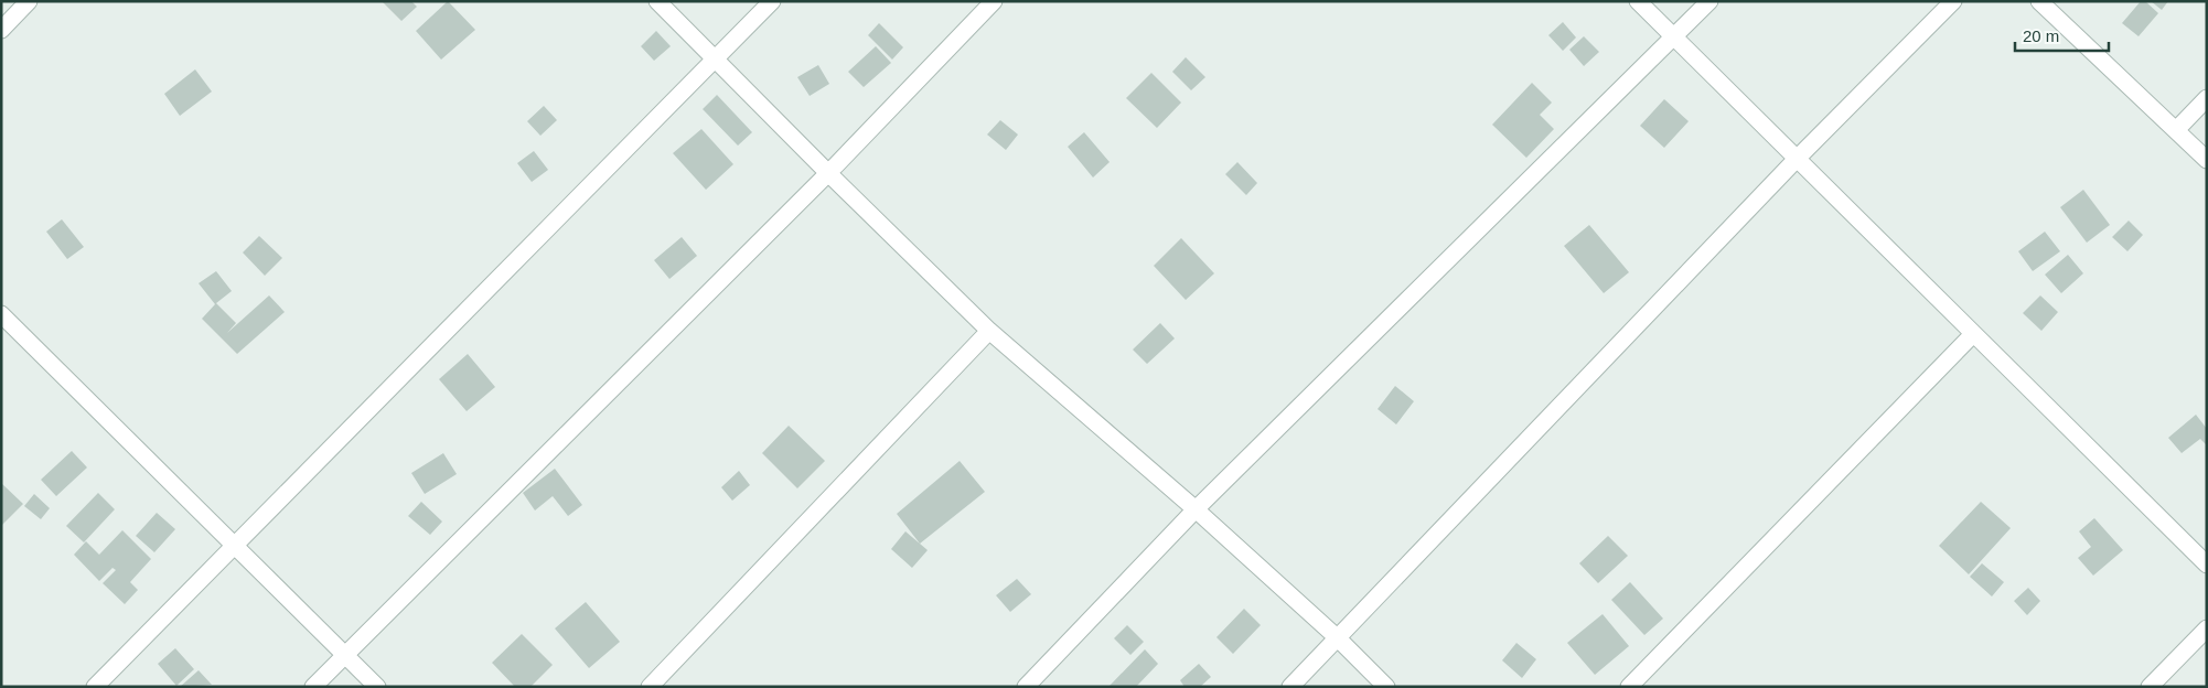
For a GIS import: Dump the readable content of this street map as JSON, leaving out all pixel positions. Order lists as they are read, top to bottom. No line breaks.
{"scale_bar":"20 m"}
